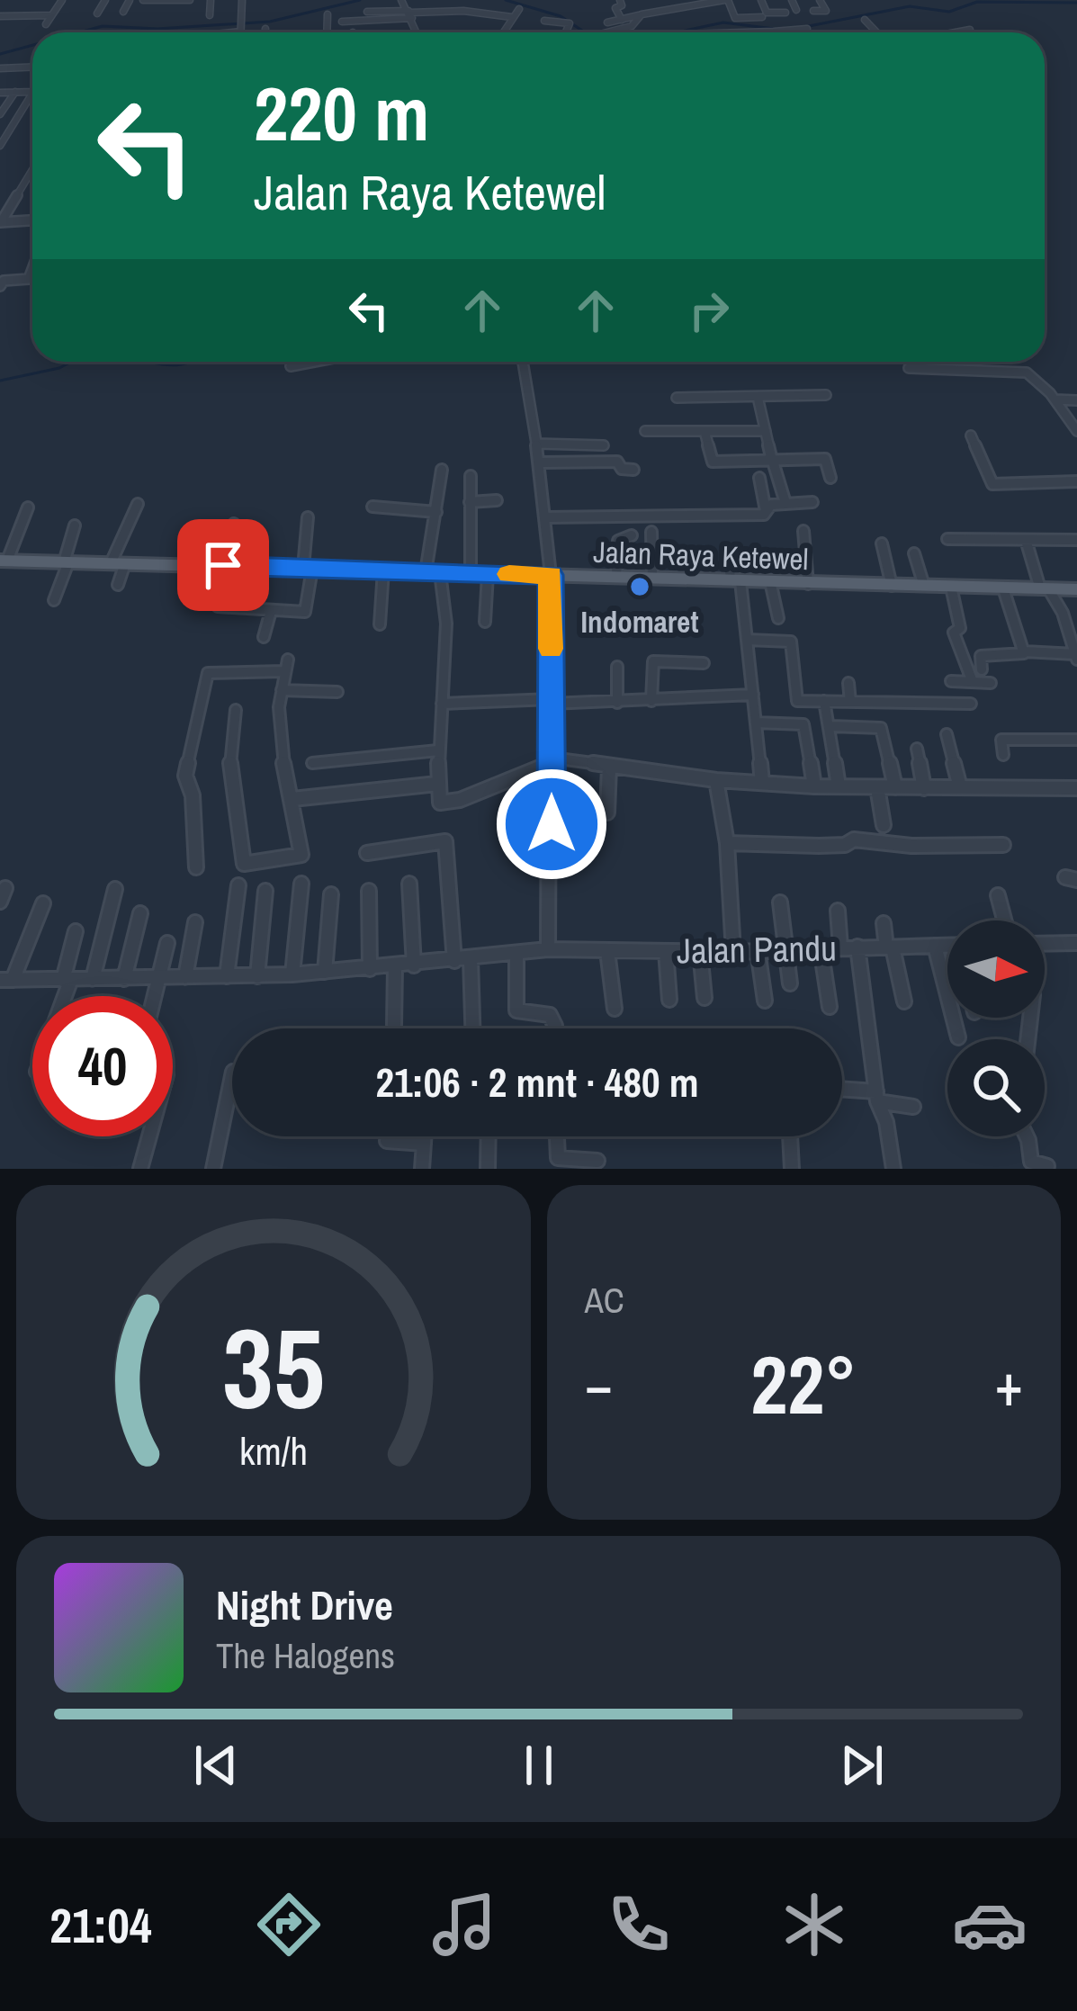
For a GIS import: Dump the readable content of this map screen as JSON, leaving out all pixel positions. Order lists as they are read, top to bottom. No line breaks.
{"streets":{"main road":["Jalan Raya Ketewel"],"street":["Jalan Pandu"]},"places":["Indomaret"],"north":"right","page":{"turn":["220 m","Jalan Raya Ketewel"],"limit":"40","trip":"21:06 · 2 mnt · 480 m","tile":"AC","heat":["−","22°","+"],"song":["Night Drive","The Halogens"],"tabs":"21:04","gauge":["35","km/h"]}}
